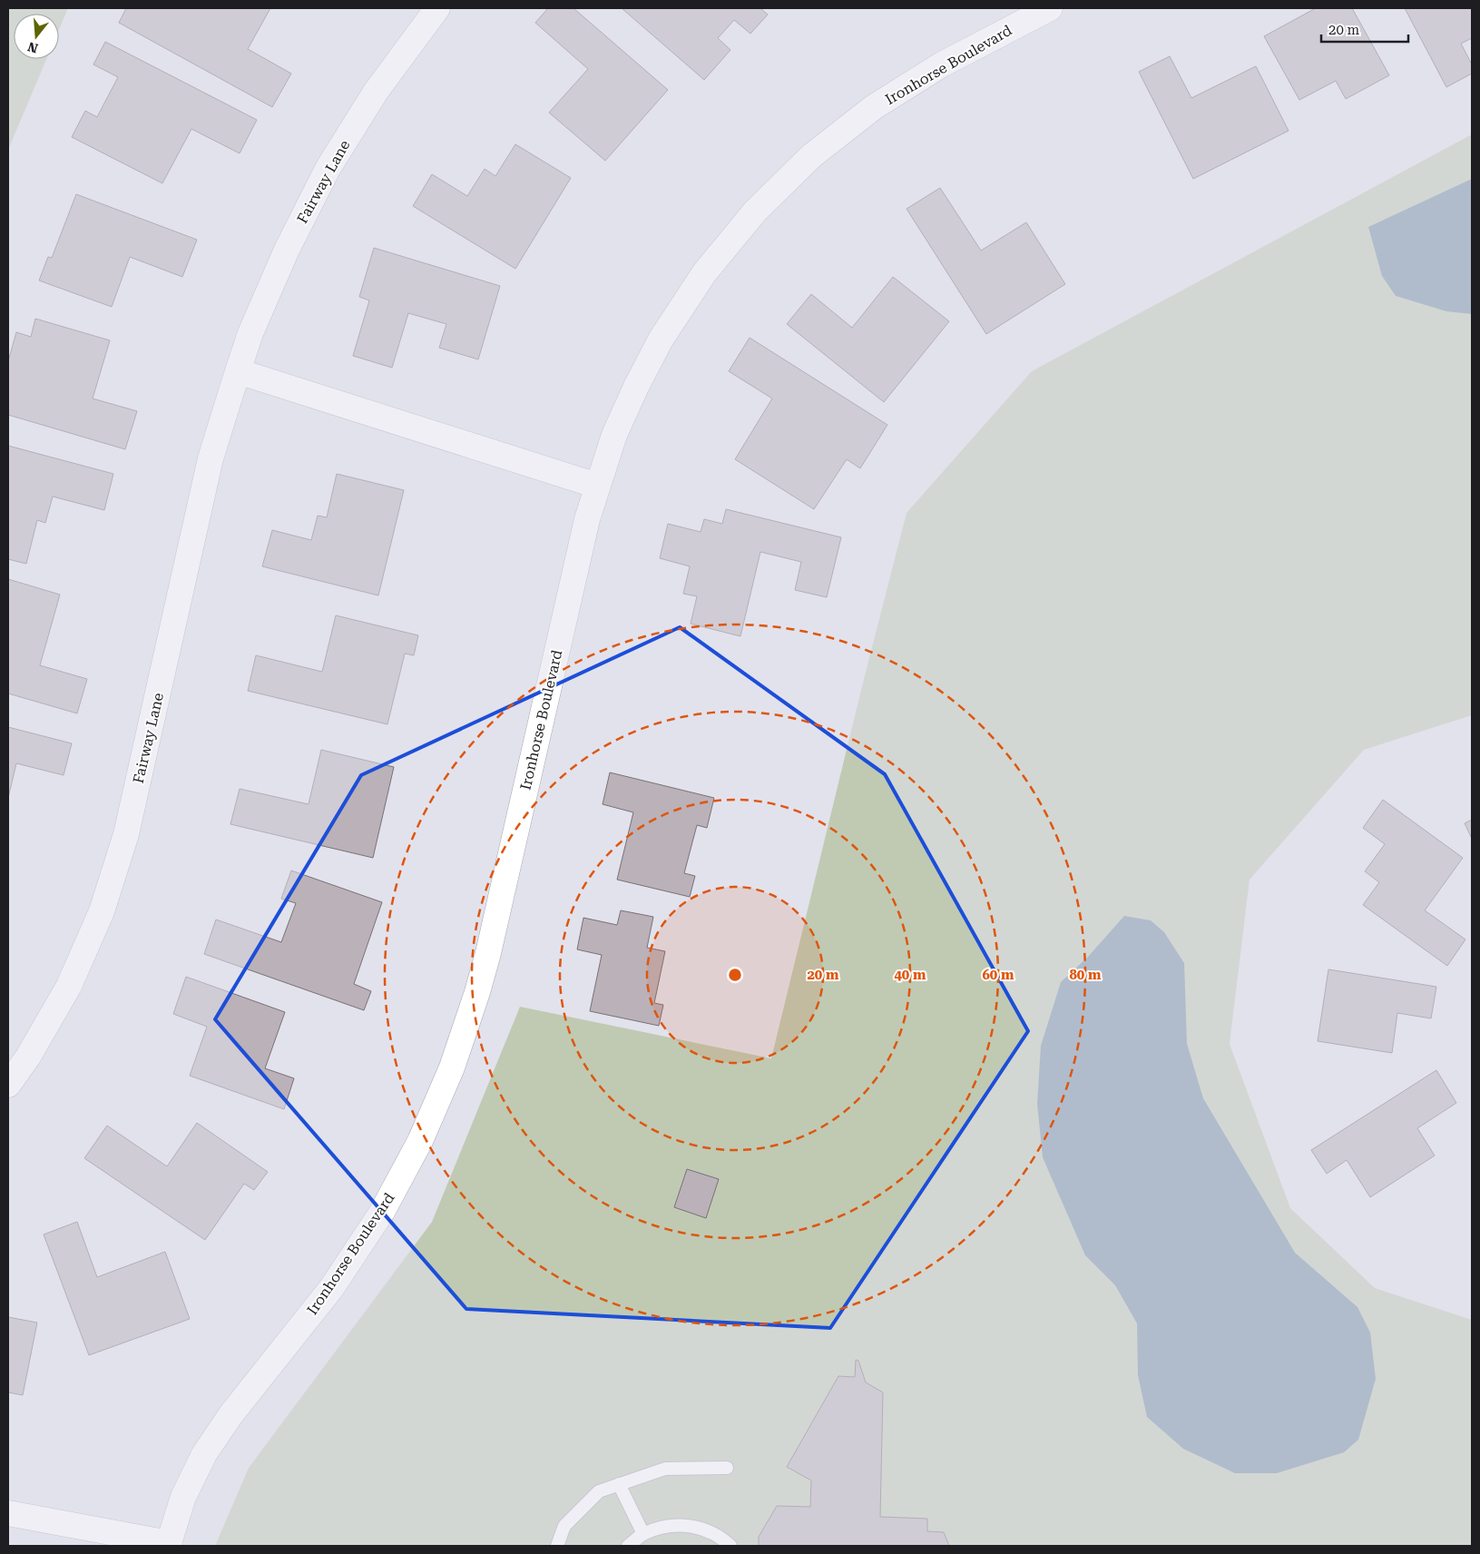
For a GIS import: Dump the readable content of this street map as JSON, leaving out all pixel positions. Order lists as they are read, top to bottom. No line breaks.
{"streets":{"street":["Ironhorse Boulevard","Fairway Lane"]},"scale_bar":"20 m","north":"bottom","rings":["20 m","40 m","60 m","80 m"]}
